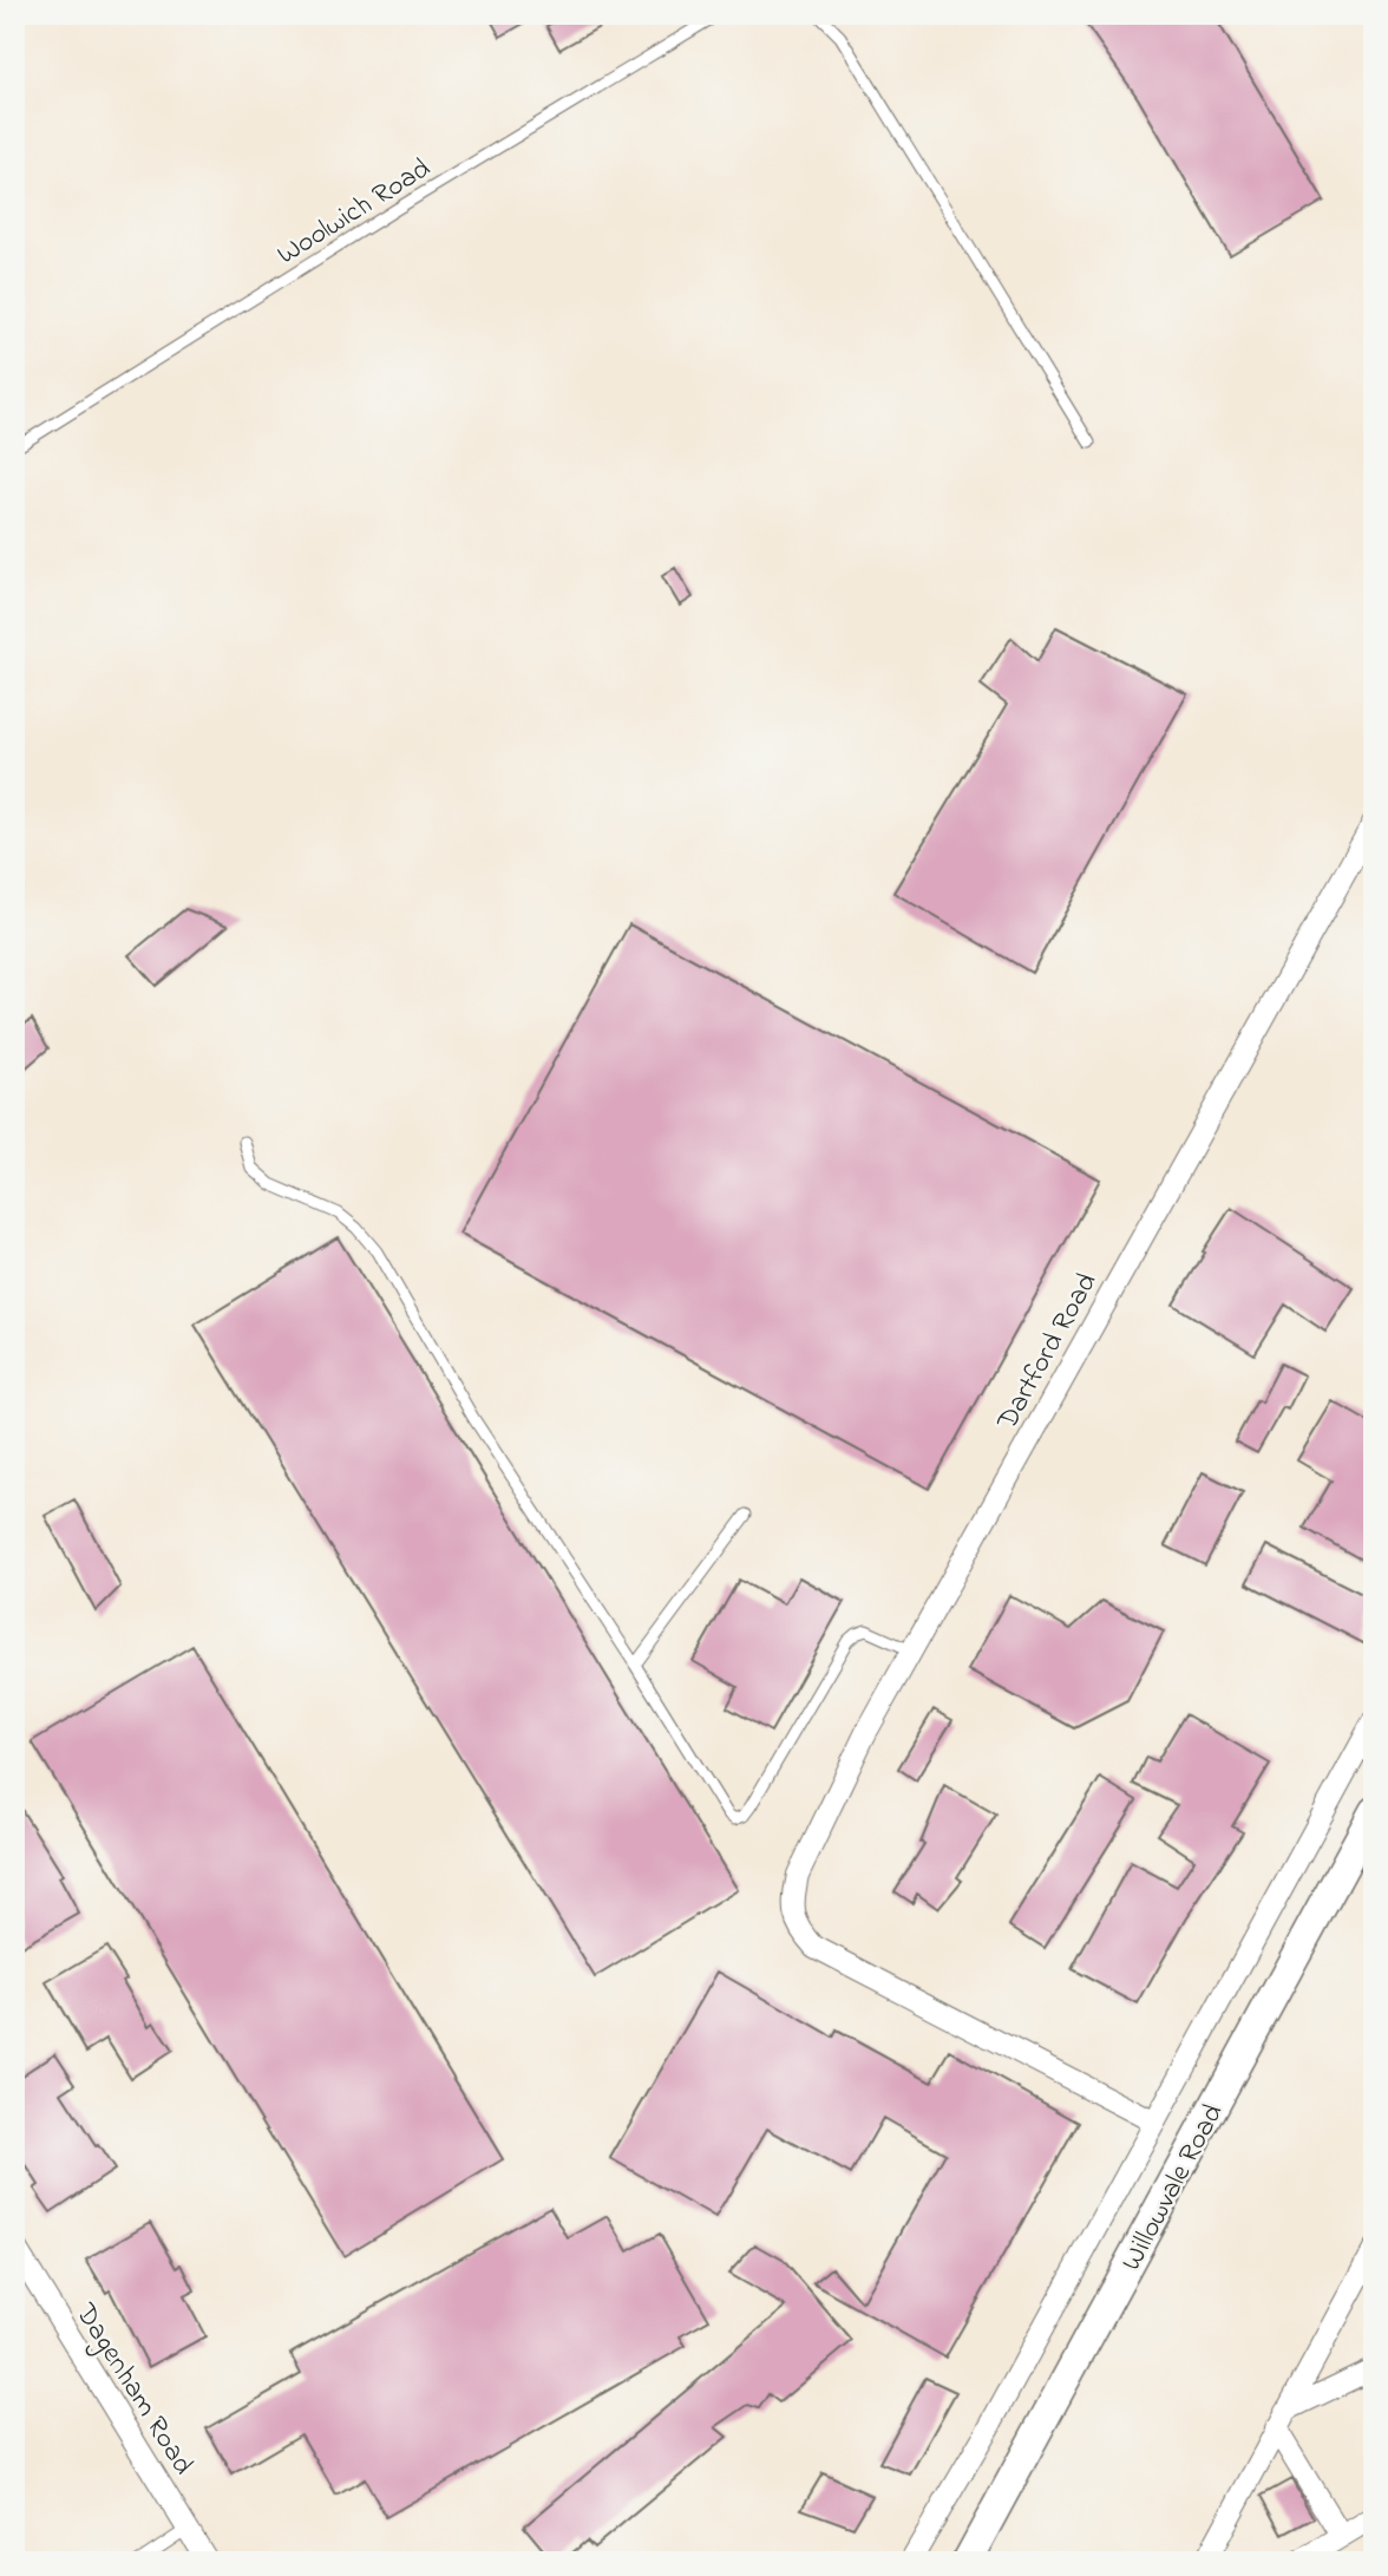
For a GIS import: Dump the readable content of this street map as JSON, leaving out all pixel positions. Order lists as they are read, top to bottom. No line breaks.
{"streets":{"main road":["Willowvale Road"],"street":["Dartford Road","Dagenham Road"],"lane":["Woolwich Road"]}}
